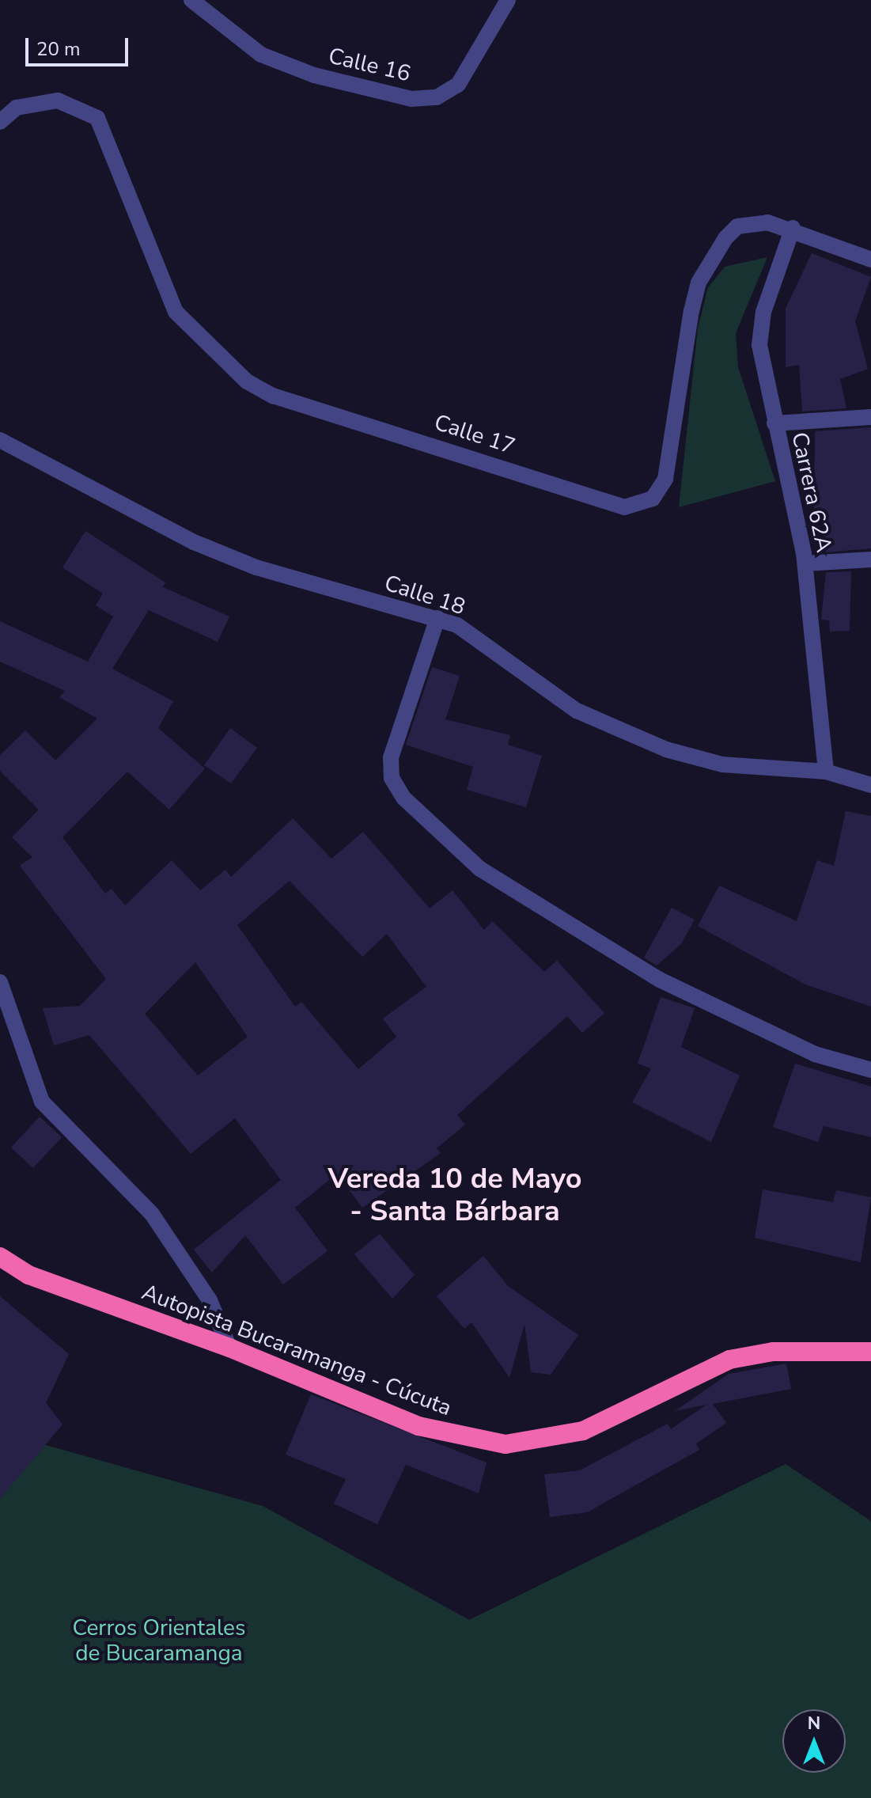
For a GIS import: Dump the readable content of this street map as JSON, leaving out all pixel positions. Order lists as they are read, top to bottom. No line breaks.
{"streets":{"highway":["Autopista Bucaramanga - Cúcuta"],"street":["Calle 16","Calle 17","Carrera 62A","Calle 18"]},"crossings":[["Calle 17","Carrera 62A"],["Carrera 62A","Calle 18"]],"districts":["Vereda 10 de Mayo - Santa Bárbara"],"parks":["Cerros Orientales de Bucaramanga"],"scale_bar":"20 m","north":"top"}
